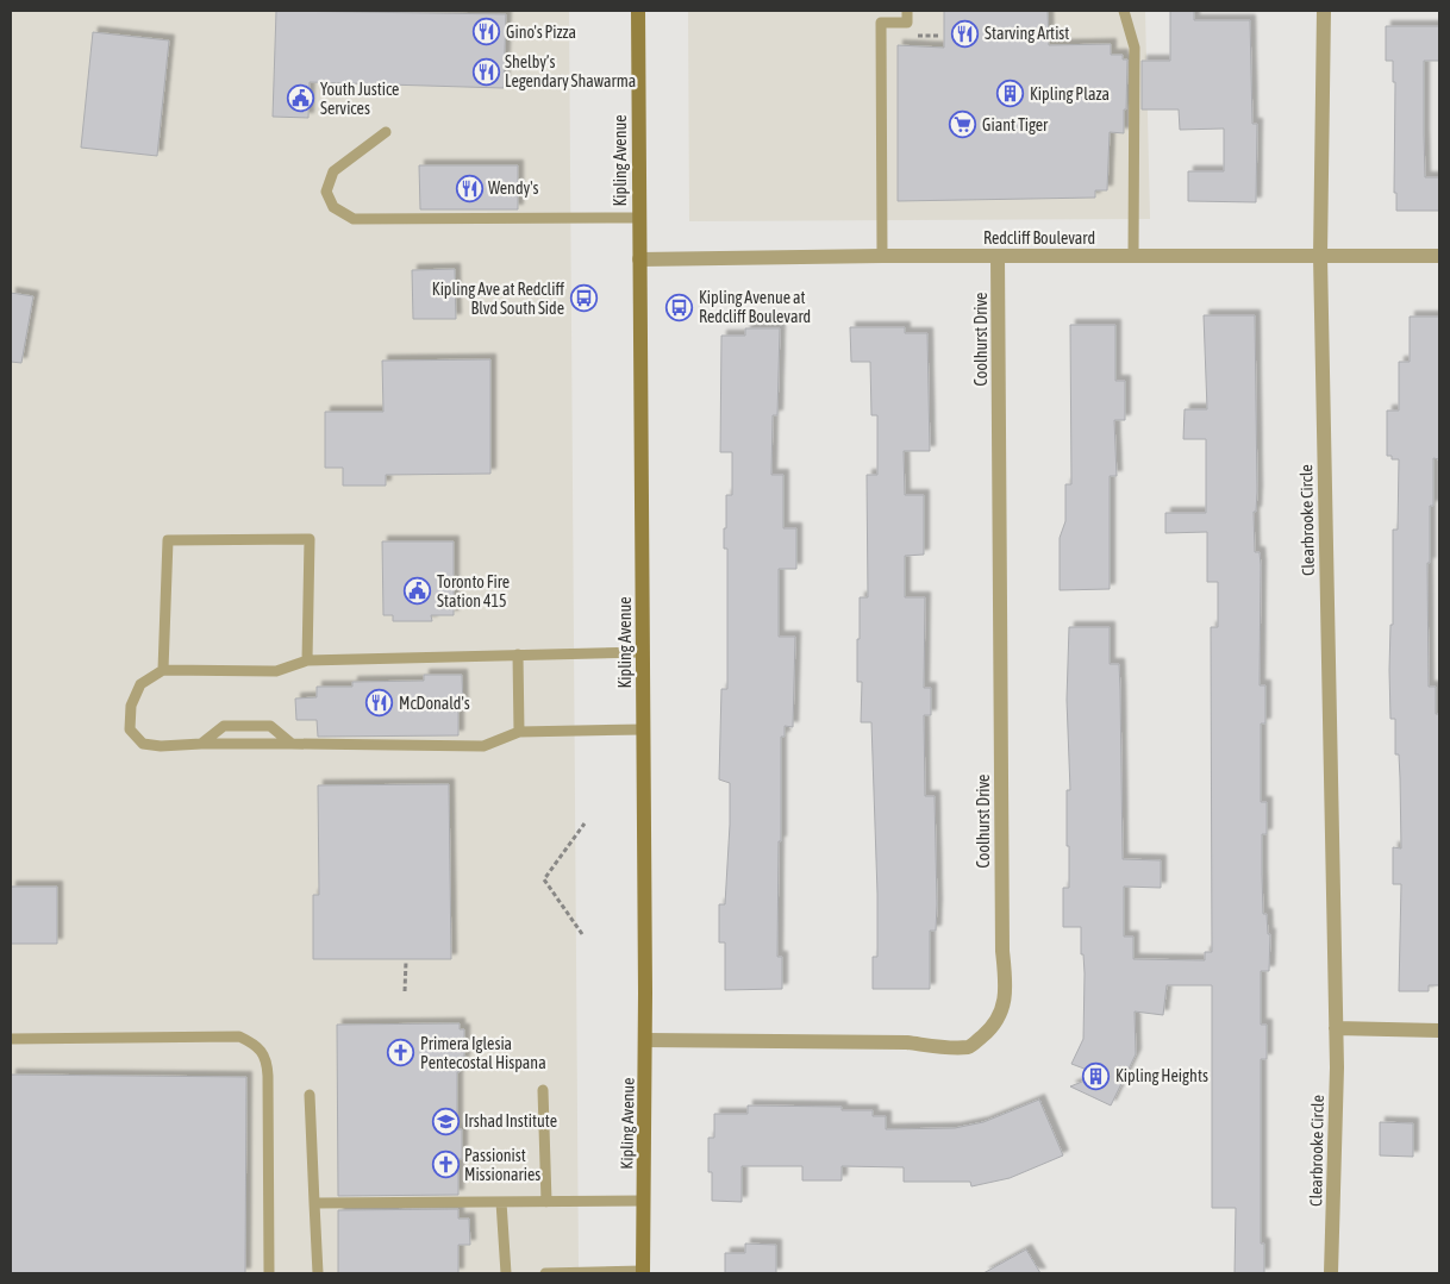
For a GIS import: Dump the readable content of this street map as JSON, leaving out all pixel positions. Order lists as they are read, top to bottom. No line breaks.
{"streets":{"main road":["Kipling Avenue"],"street":["Redcliff Boulevard","Coolhurst Drive","Clearbrooke Circle"]},"crossings":[["Kipling Avenue","Redcliff Boulevard"],["Kipling Avenue","Coolhurst Drive"],["Redcliff Boulevard","Coolhurst Drive"],["Redcliff Boulevard","Clearbrooke Circle"]],"places":{"restaurant":["Gino's Pizza","Starving Artist","Shelby’s Legendary Shawarma","Wendy's","McDonald's"],"building":["Kipling Plaza","Kipling Heights"],"public building":["Youth Justice Services","Toronto Fire Station 415"],"supermarket":["Giant Tiger"],"bus stop":["Kipling Ave at Redcliff Blvd South Side","Kipling Avenue at Redcliff Boulevard"],"church":["Primera Iglesia Pentecostal Hispana","Passionist Missionaries"],"school or university":["Irshad Institute"]}}
